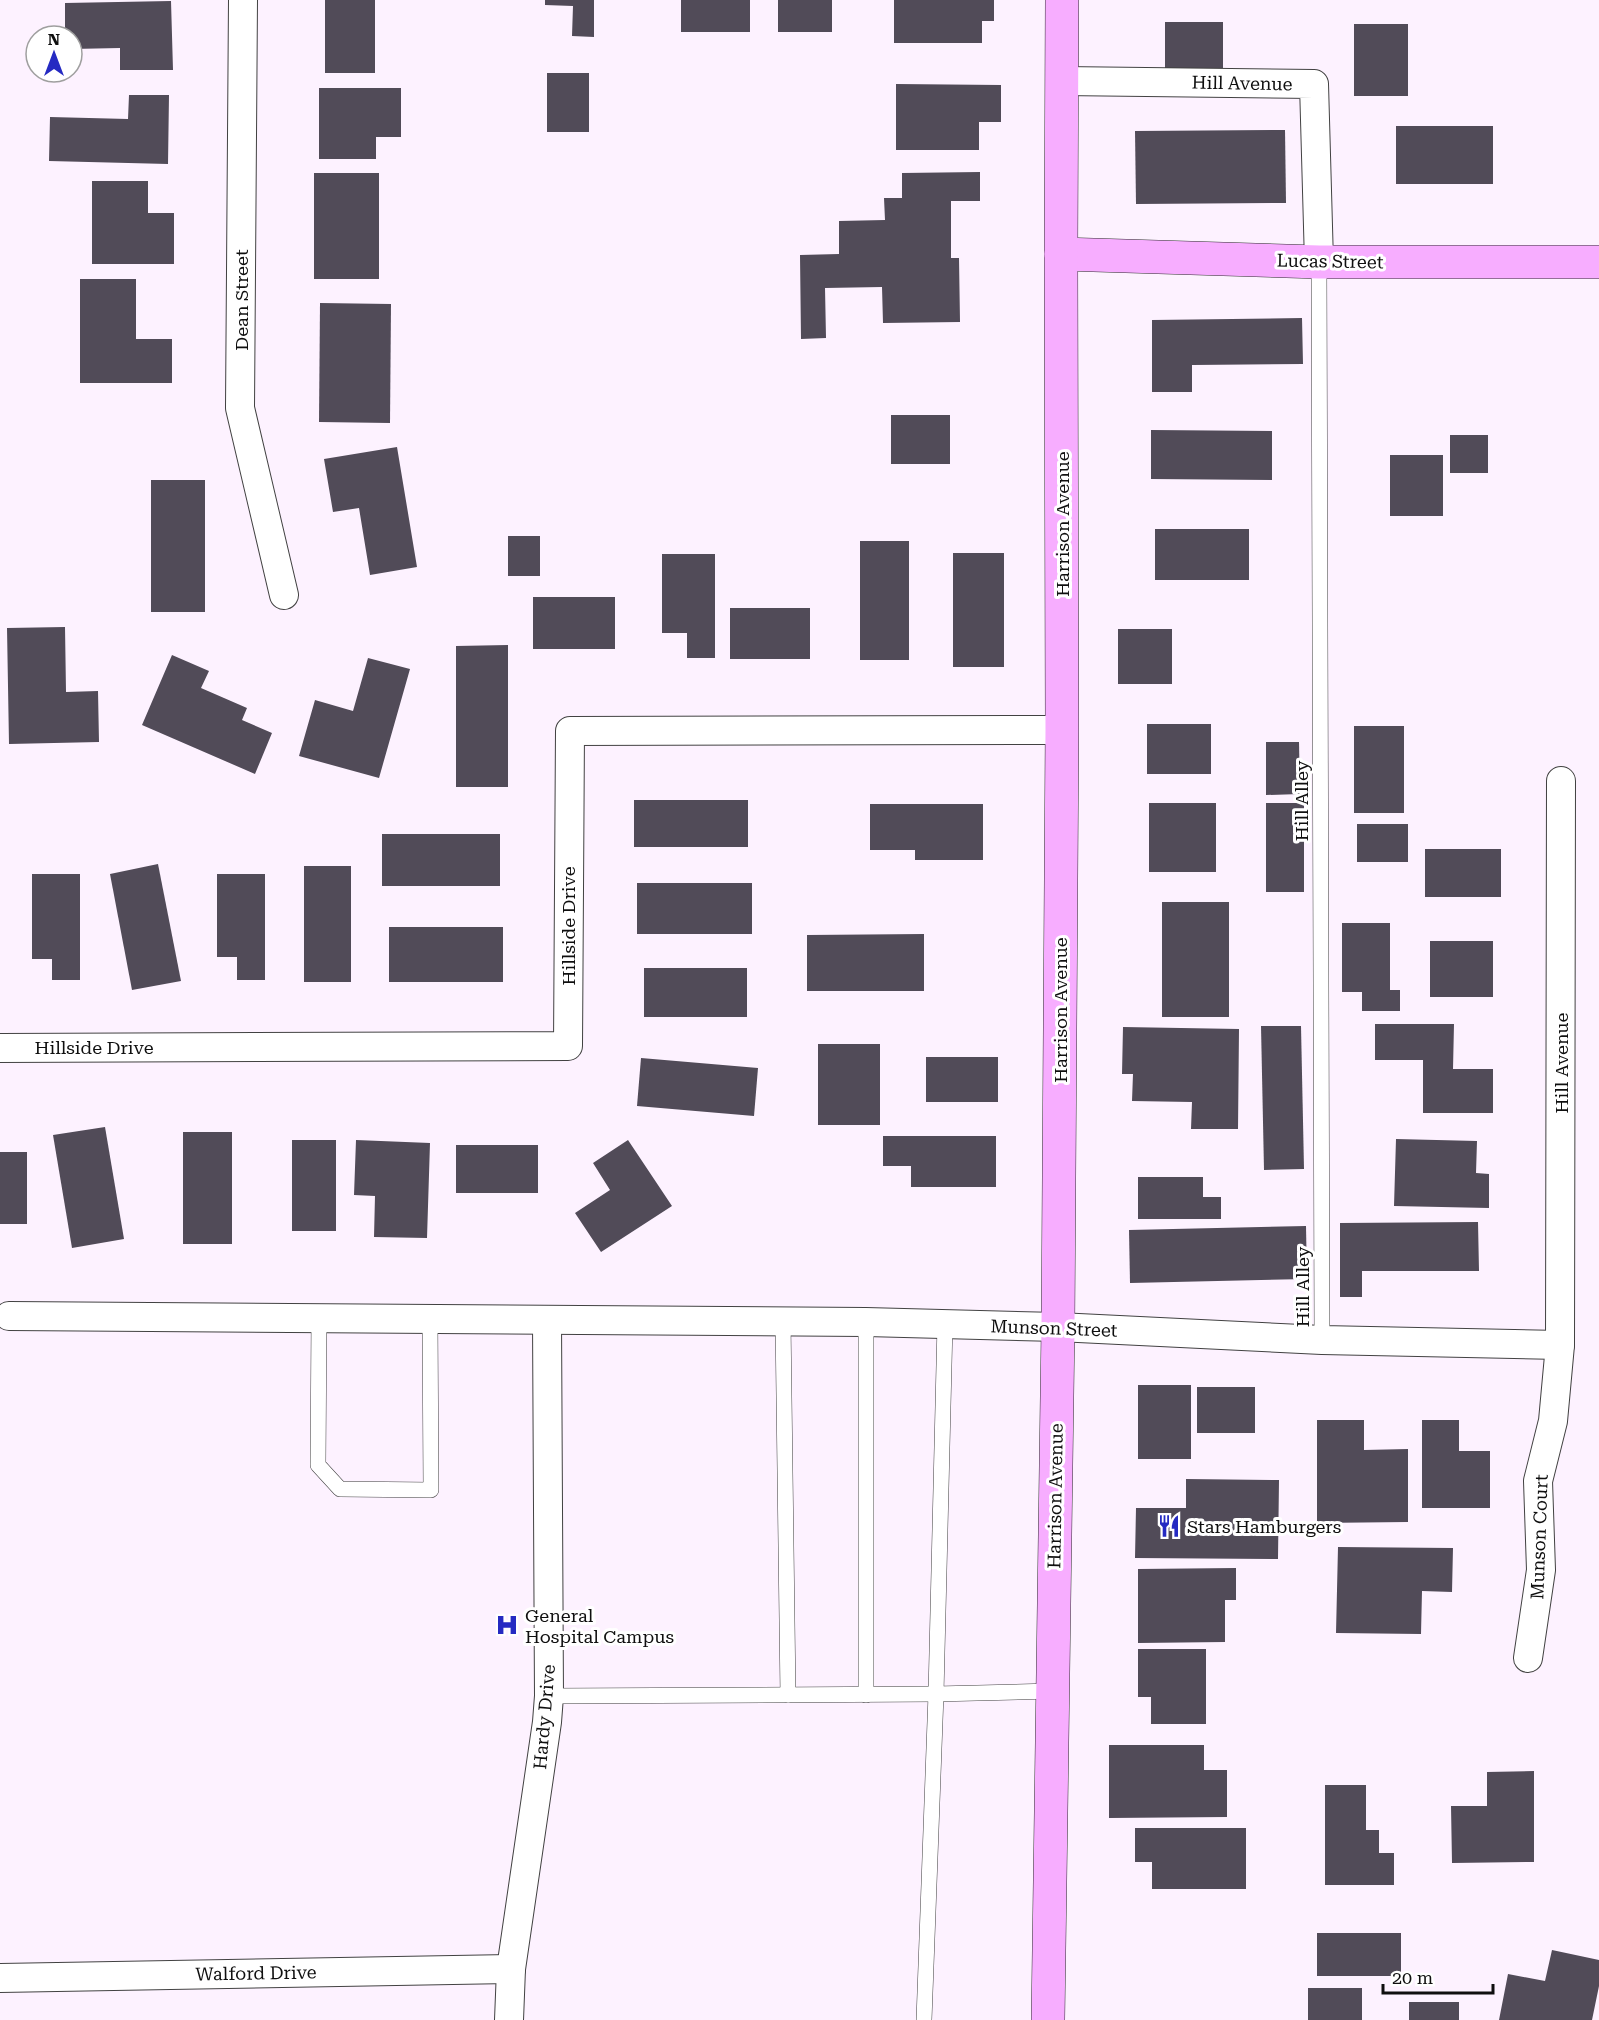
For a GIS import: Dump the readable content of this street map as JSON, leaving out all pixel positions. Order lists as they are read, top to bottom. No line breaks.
{"streets":{"main road":["Lucas Street","Harrison Avenue"],"street":["Hill Avenue","Dean Street","Hillside Drive","Munson Street","Munson Court","Hardy Drive","Walford Drive"],"lane":["Hill Alley"]},"crossings":[["Hill Avenue","Lucas Street"],["Hill Avenue","Harrison Avenue"],["Hill Avenue","Hill Alley"],["Hill Avenue","Munson Street"],["Hill Avenue","Munson Court"],["Lucas Street","Harrison Avenue"],["Lucas Street","Hill Alley"],["Harrison Avenue","Hillside Drive"],["Harrison Avenue","Munson Street"],["Hill Alley","Munson Street"],["Munson Street","Munson Court"],["Munson Street","Hardy Drive"],["Hardy Drive","Walford Drive"]],"places":{"restaurant":["Stars Hamburgers"],"hospital":["General Hospital Campus"]},"scale_bar":"20 m","north":"top"}
